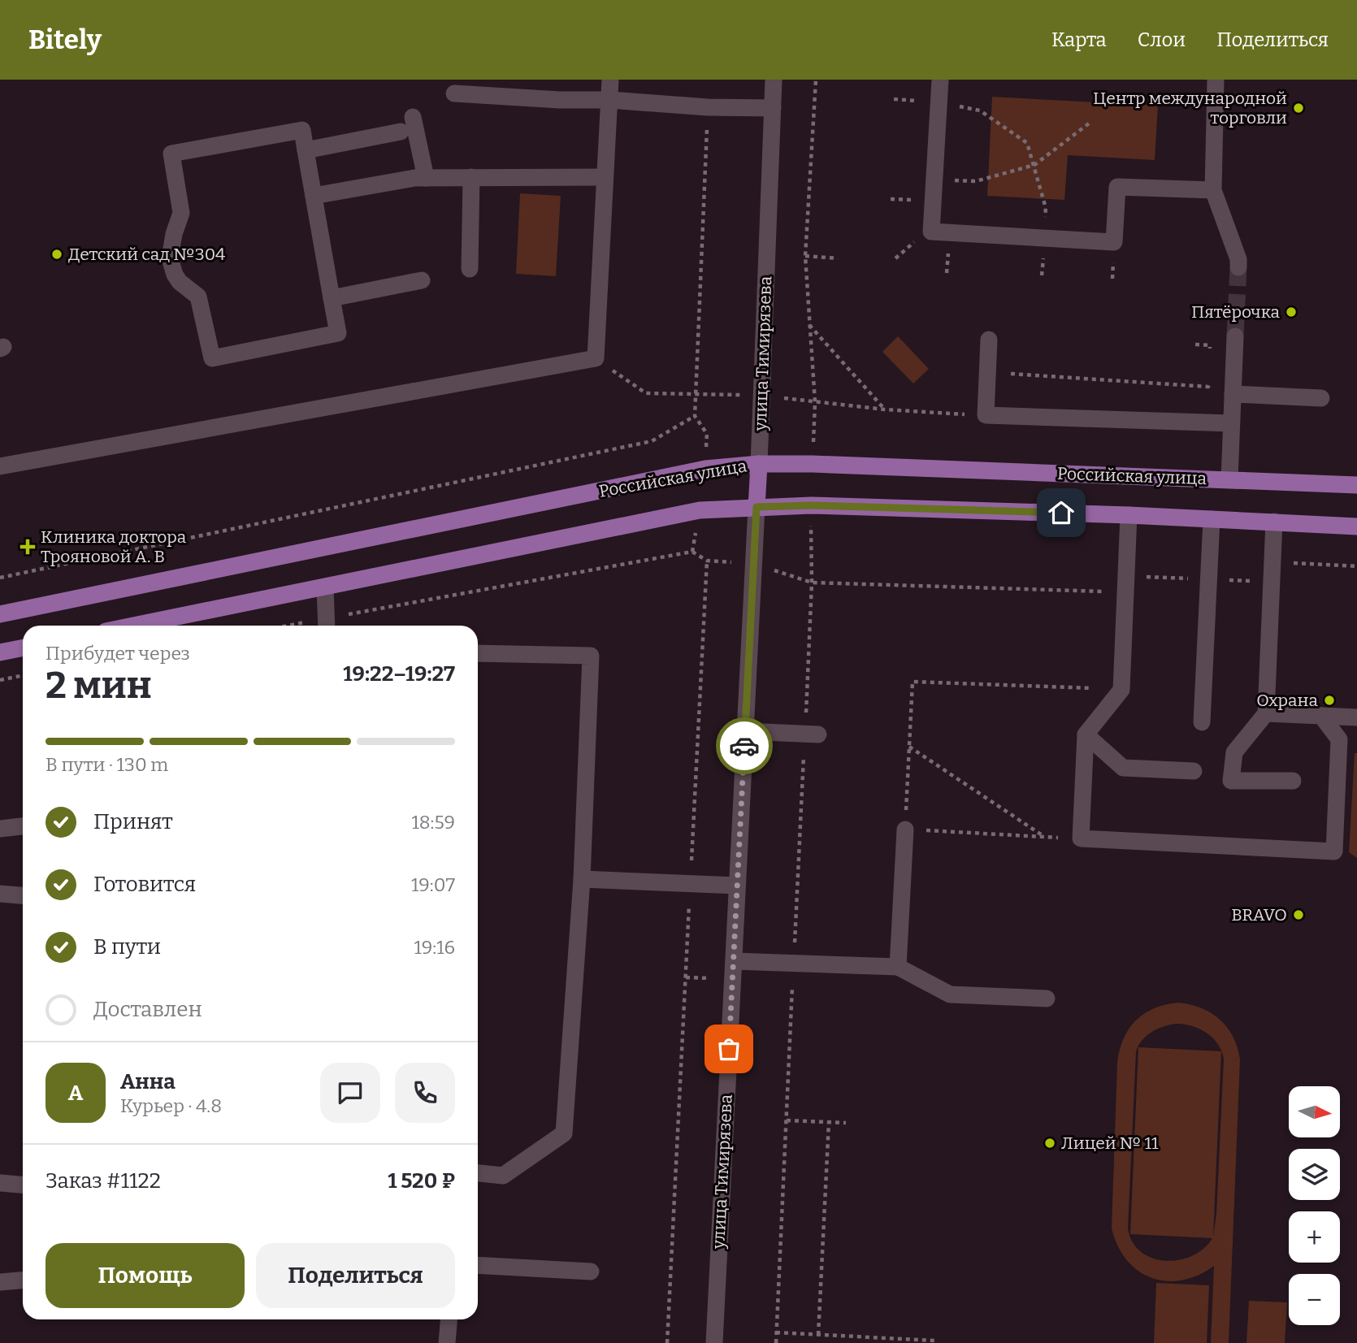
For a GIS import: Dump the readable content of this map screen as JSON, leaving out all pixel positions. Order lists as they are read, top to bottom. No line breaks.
{"streets":{"main road":["улица Тимирязева","Российская улица"]},"crossings":[["улица Тимирязева","Российская улица"]],"places":{"other":["Центр международной торговли","Детский сад №304","Пятёрочка","Охрана","BRAVO","Лицей № 11"],"health":["Клиника доктора Трояновой А. В"]},"north":"right","page":{"header":"Bitely","nav":["Карта","Слои","Поделиться"],"heading":["2 мин","Прибудет через","19:22–19:27"],"panel":["Анна","Курьер · 4.8","Заказ #1122","1 520 ₽"],"bar":"В пути · 130 m","list":[["Принят","18:59"],["Готовится","19:07"],["В пути","19:16"],"Доставлен"],"round":"А","map_buttons":["+","−"],"buttons":["Помощь","Поделиться"]}}
